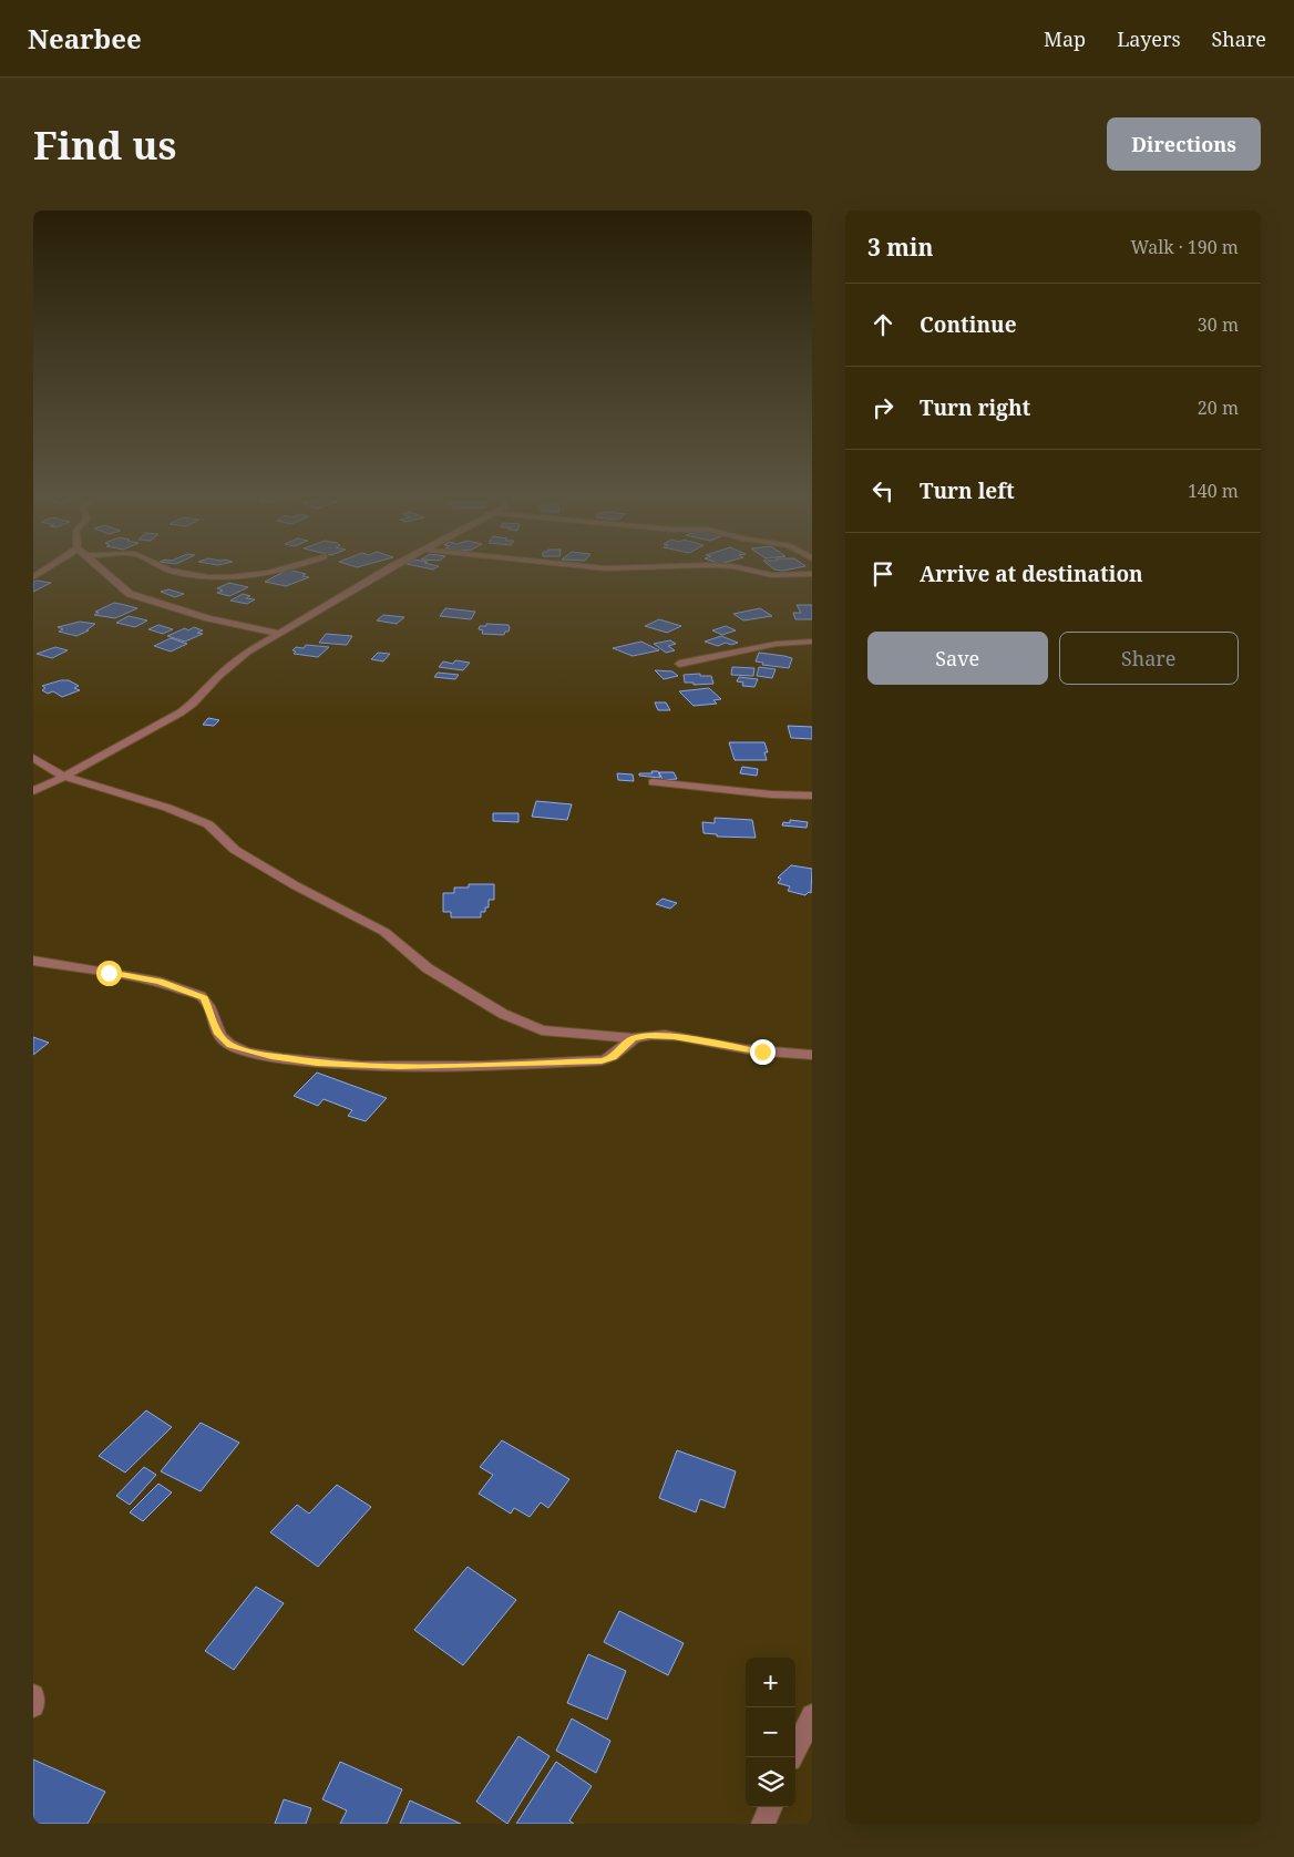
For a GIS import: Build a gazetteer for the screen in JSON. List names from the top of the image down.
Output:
{
  "page": {
    "header": "Nearbee",
    "nav": ["Map", "Layers", "Share"],
    "buttons": [
      "Directions",
      ["Save", "Share"]
    ],
    "title": "Find us",
    "heading": ["3 min", "Walk · 190 m"],
    "list": [
      ["Continue", "30 m"],
      ["Turn right", "20 m"],
      ["Turn left", "140 m"],
      "Arrive at destination"
    ],
    "map_buttons": ["+", "−"]
  }
}
